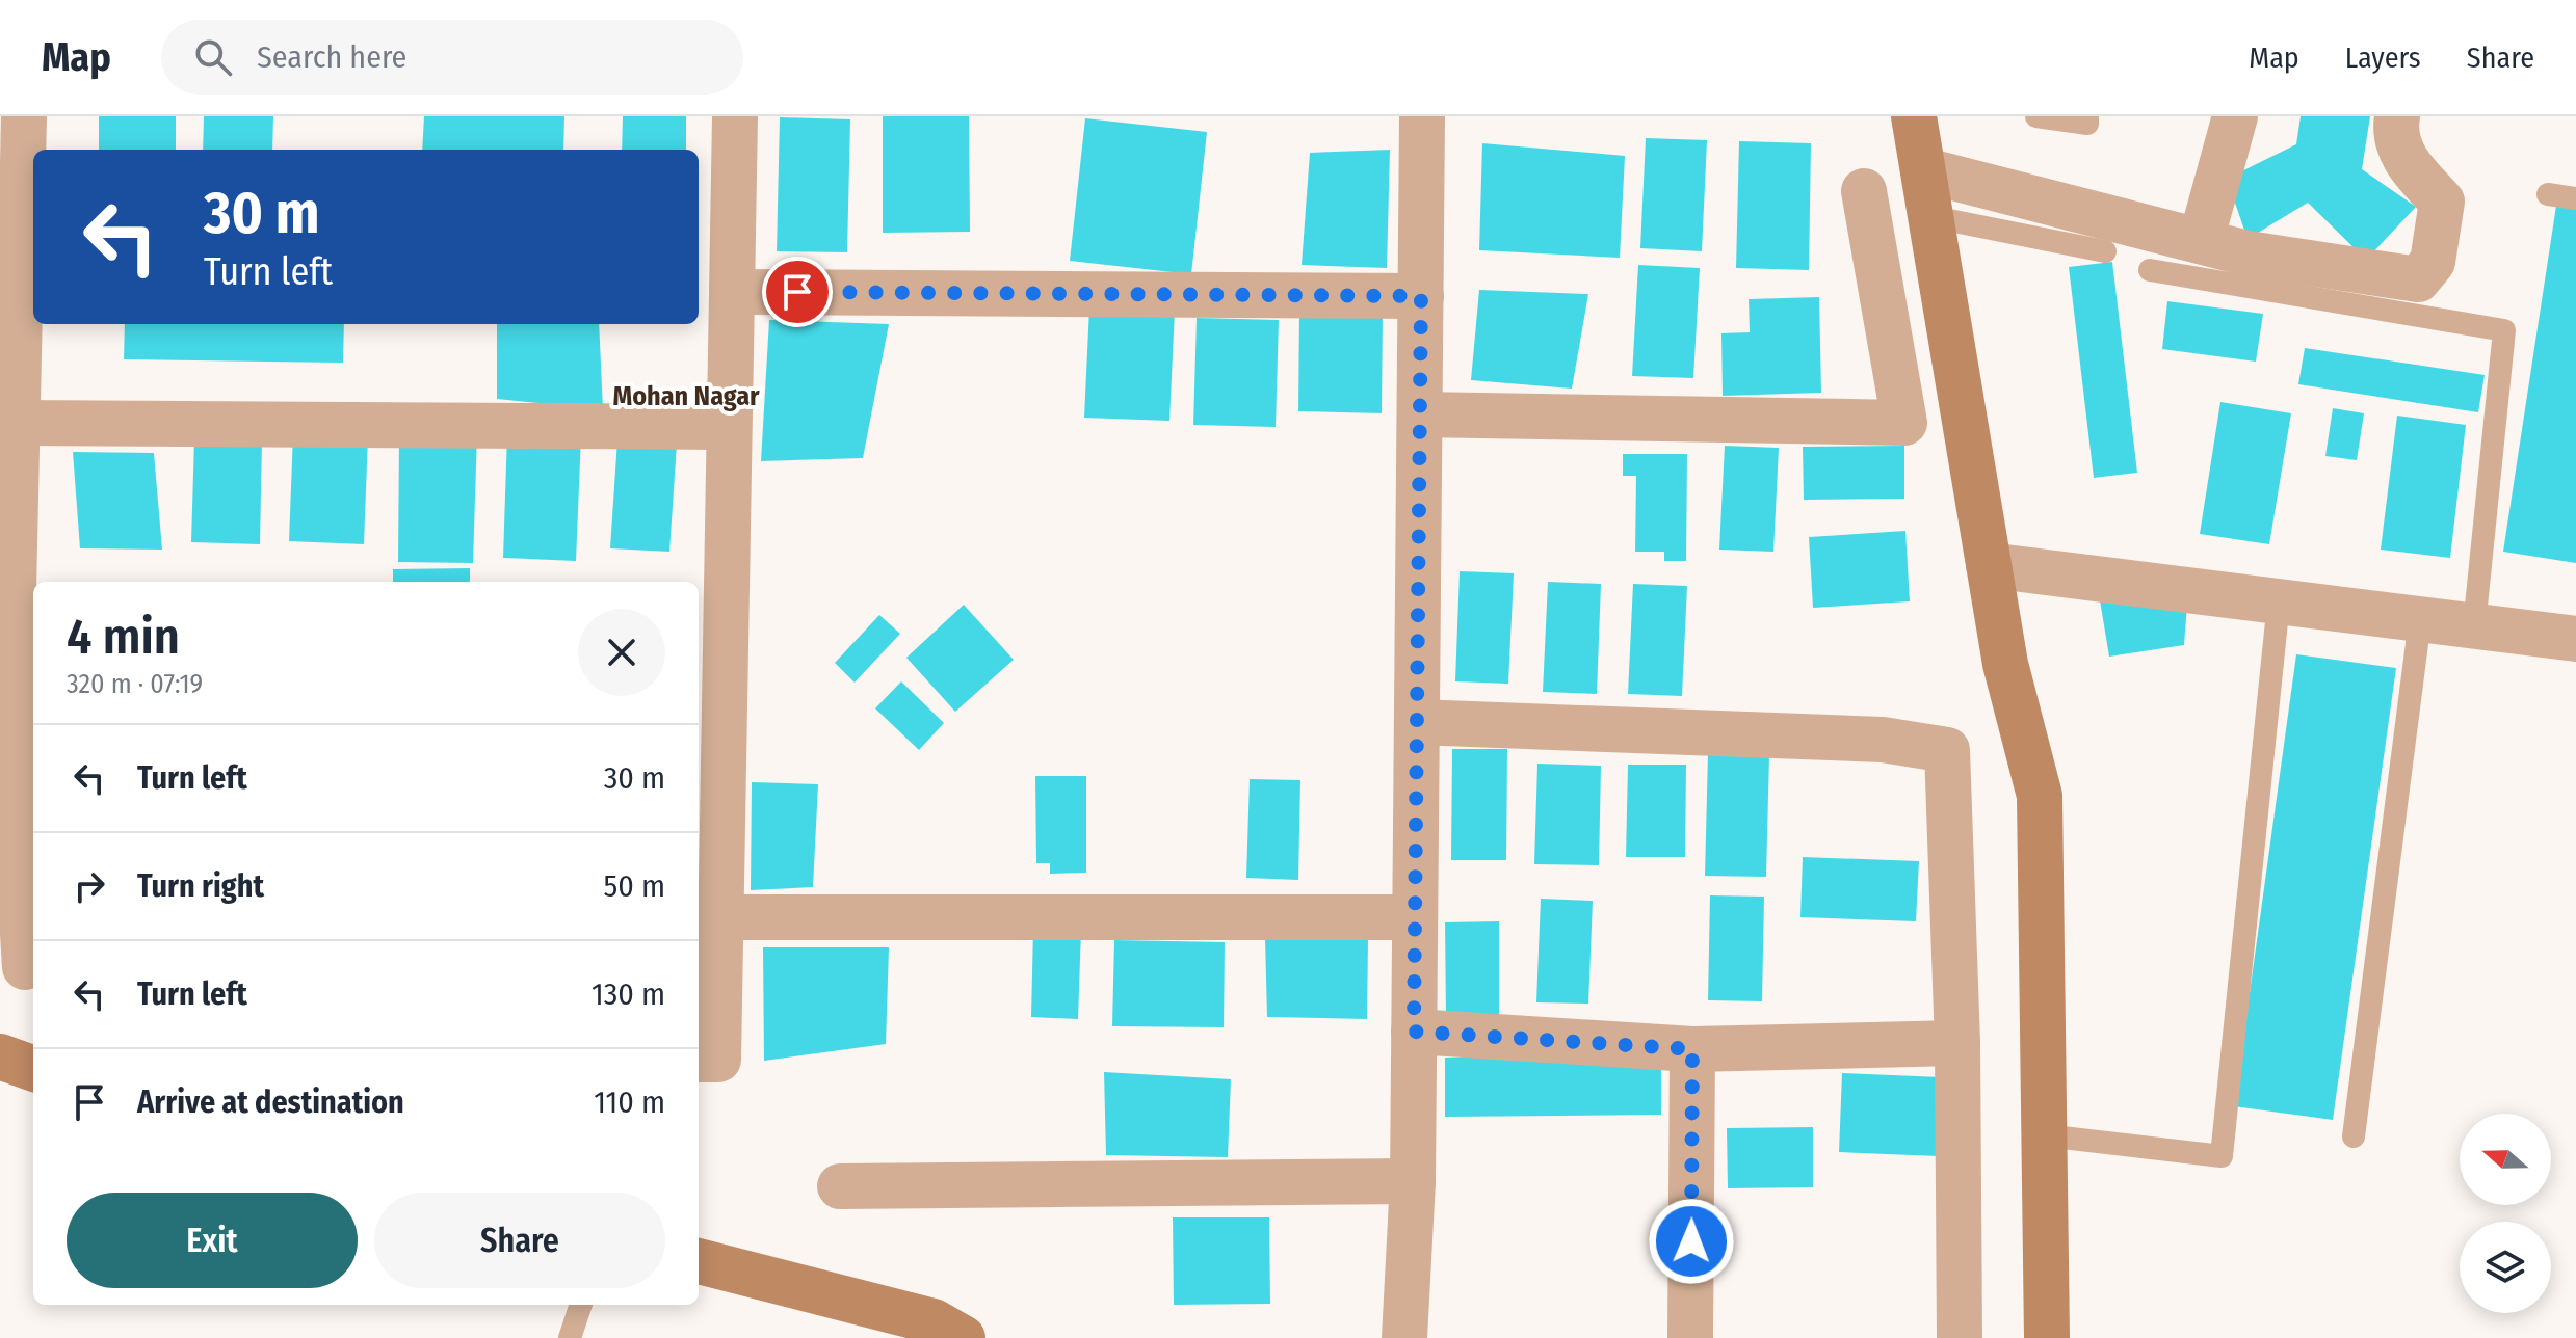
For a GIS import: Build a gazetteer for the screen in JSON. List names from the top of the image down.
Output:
{
  "districts": ["Mohan Nagar"],
  "north": "left",
  "page": {
    "header": "Map",
    "search": "Search here",
    "nav": ["Map", "Layers", "Share"],
    "turn": ["30 m", "Turn left"],
    "heading": ["4 min", "320 m · 07:19"],
    "list": [
      {
        "name": "Turn left",
        "value": "30 m"
      },
      {
        "name": "Turn right",
        "value": "50 m"
      },
      {
        "name": "Turn left",
        "value": "130 m"
      },
      {
        "name": "Arrive at destination",
        "value": "110 m"
      }
    ],
    "buttons": ["Exit", "Share"]
  }
}
